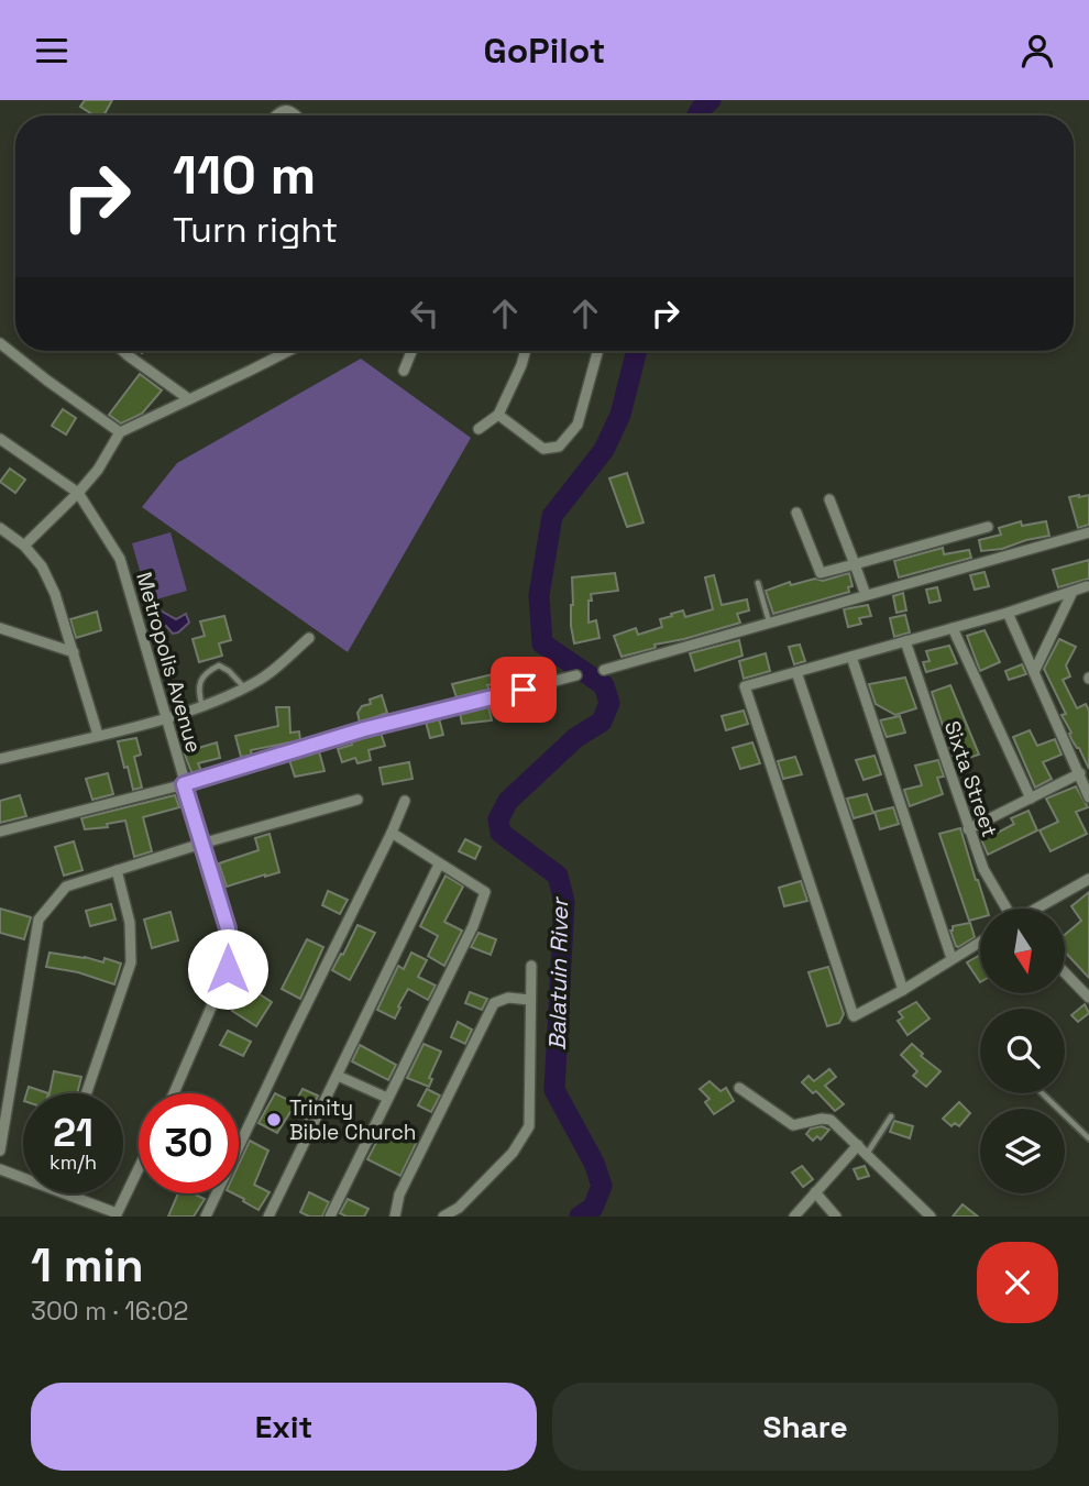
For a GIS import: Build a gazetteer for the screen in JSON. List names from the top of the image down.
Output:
{
  "streets": {
    "street": ["Metropolis Avenue", "Sixta Street"]
  },
  "water": ["Balatuin River"],
  "places": ["Trinity Bible Church"],
  "north": "bottom",
  "page": {
    "header": "GoPilot",
    "turn": ["110 m", "Turn right"],
    "speed": "21 km/h",
    "limit": "30",
    "heading": ["1 min", "300 m · 16:02"],
    "buttons": ["Exit", "Share"]
  }
}
